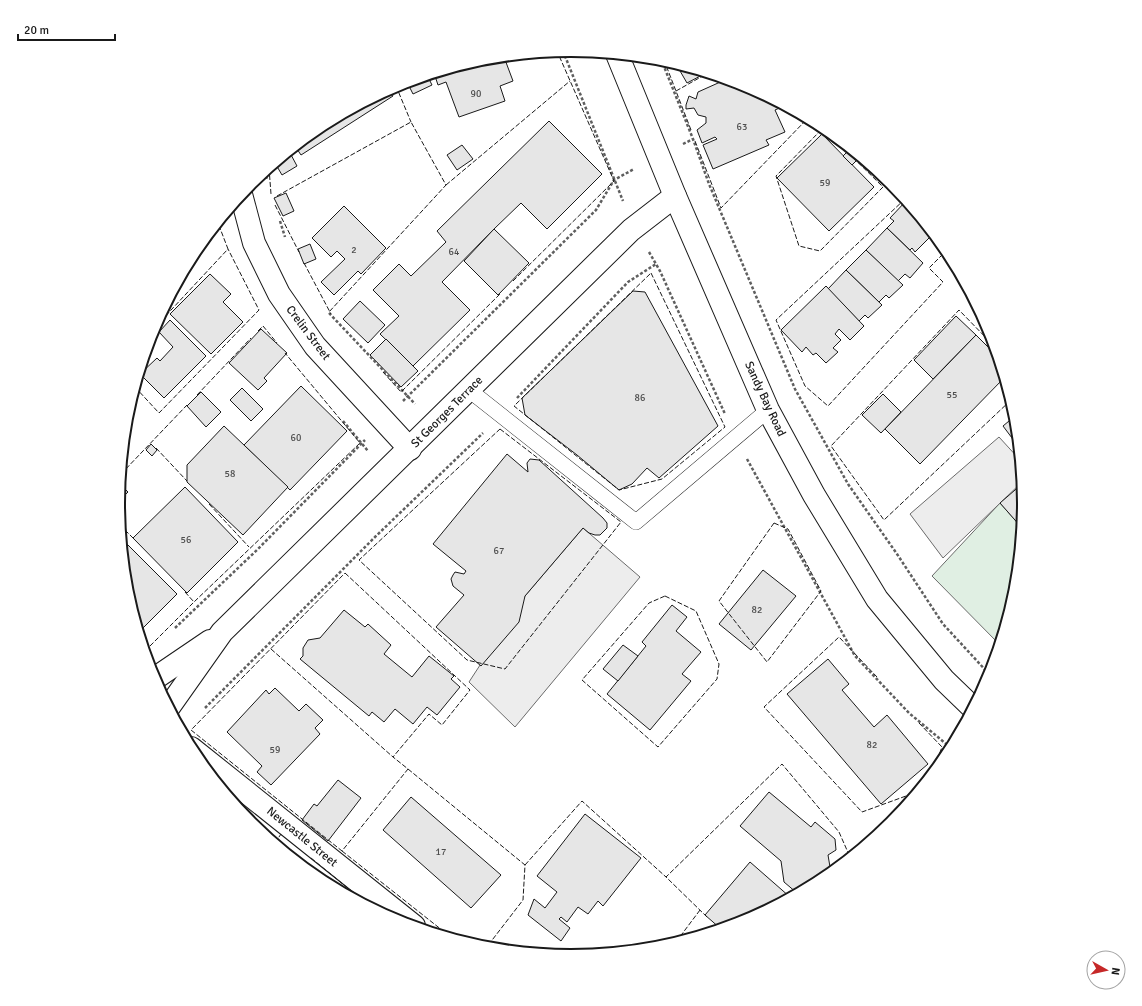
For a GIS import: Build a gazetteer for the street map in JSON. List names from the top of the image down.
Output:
{
  "streets": {
    "street": [
      "Crelin Street",
      "Sandy Bay Road",
      "St Georges Terrace",
      "Newcastle Street"
    ]
  },
  "crossings": [
    ["Crelin Street", "St Georges Terrace"],
    ["Sandy Bay Road", "St Georges Terrace"]
  ],
  "house_numbers": [
    "90",
    "63",
    "59",
    "2",
    "64",
    "55",
    "86",
    "60",
    "58",
    "56",
    "67",
    "82",
    "82",
    "59",
    "17"
  ],
  "scale_bar": "20 m",
  "north": "right"
}
